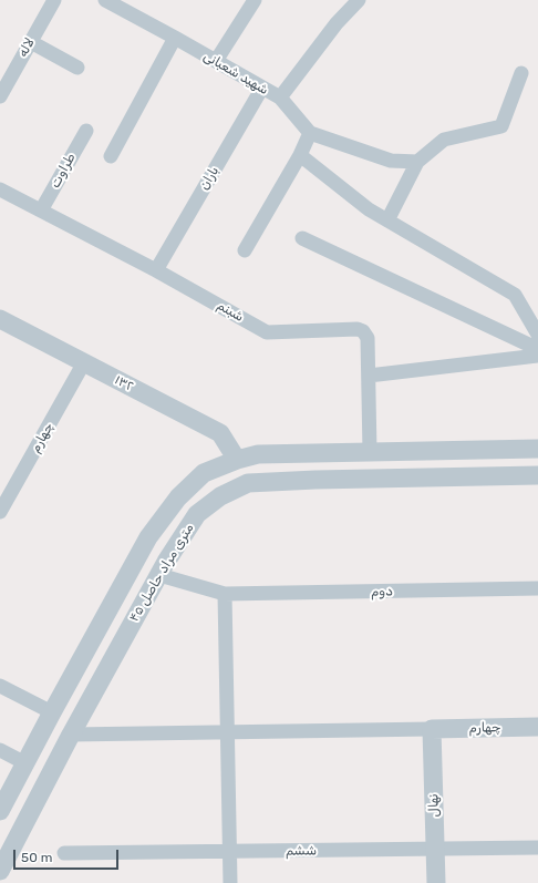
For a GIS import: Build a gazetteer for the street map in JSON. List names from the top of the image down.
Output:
{
  "streets": {
    "street": [
      "لاله",
      "شهید شعبانی",
      "طراوت",
      "باران",
      "شبنم",
      "۱۳۲",
      "چهارم",
      "۴۵ متری مراد حاصل",
      "دوم",
      "نهال",
      "ششم"
    ]
  },
  "crossings": [
    ["شهید شعبانی", "باران"],
    ["طراوت", "شبنم"],
    ["باران", "شبنم"],
    ["شبنم", "۴۵ متری مراد حاصل"],
    ["۱۳۲", "چهارم"],
    ["۱۳۲", "۴۵ متری مراد حاصل"],
    ["چهارم", "نهال"],
    ["۴۵ متری مراد حاصل", "دوم"],
    ["نهال", "ششم"]
  ],
  "scale_bar": "50 m"
}
